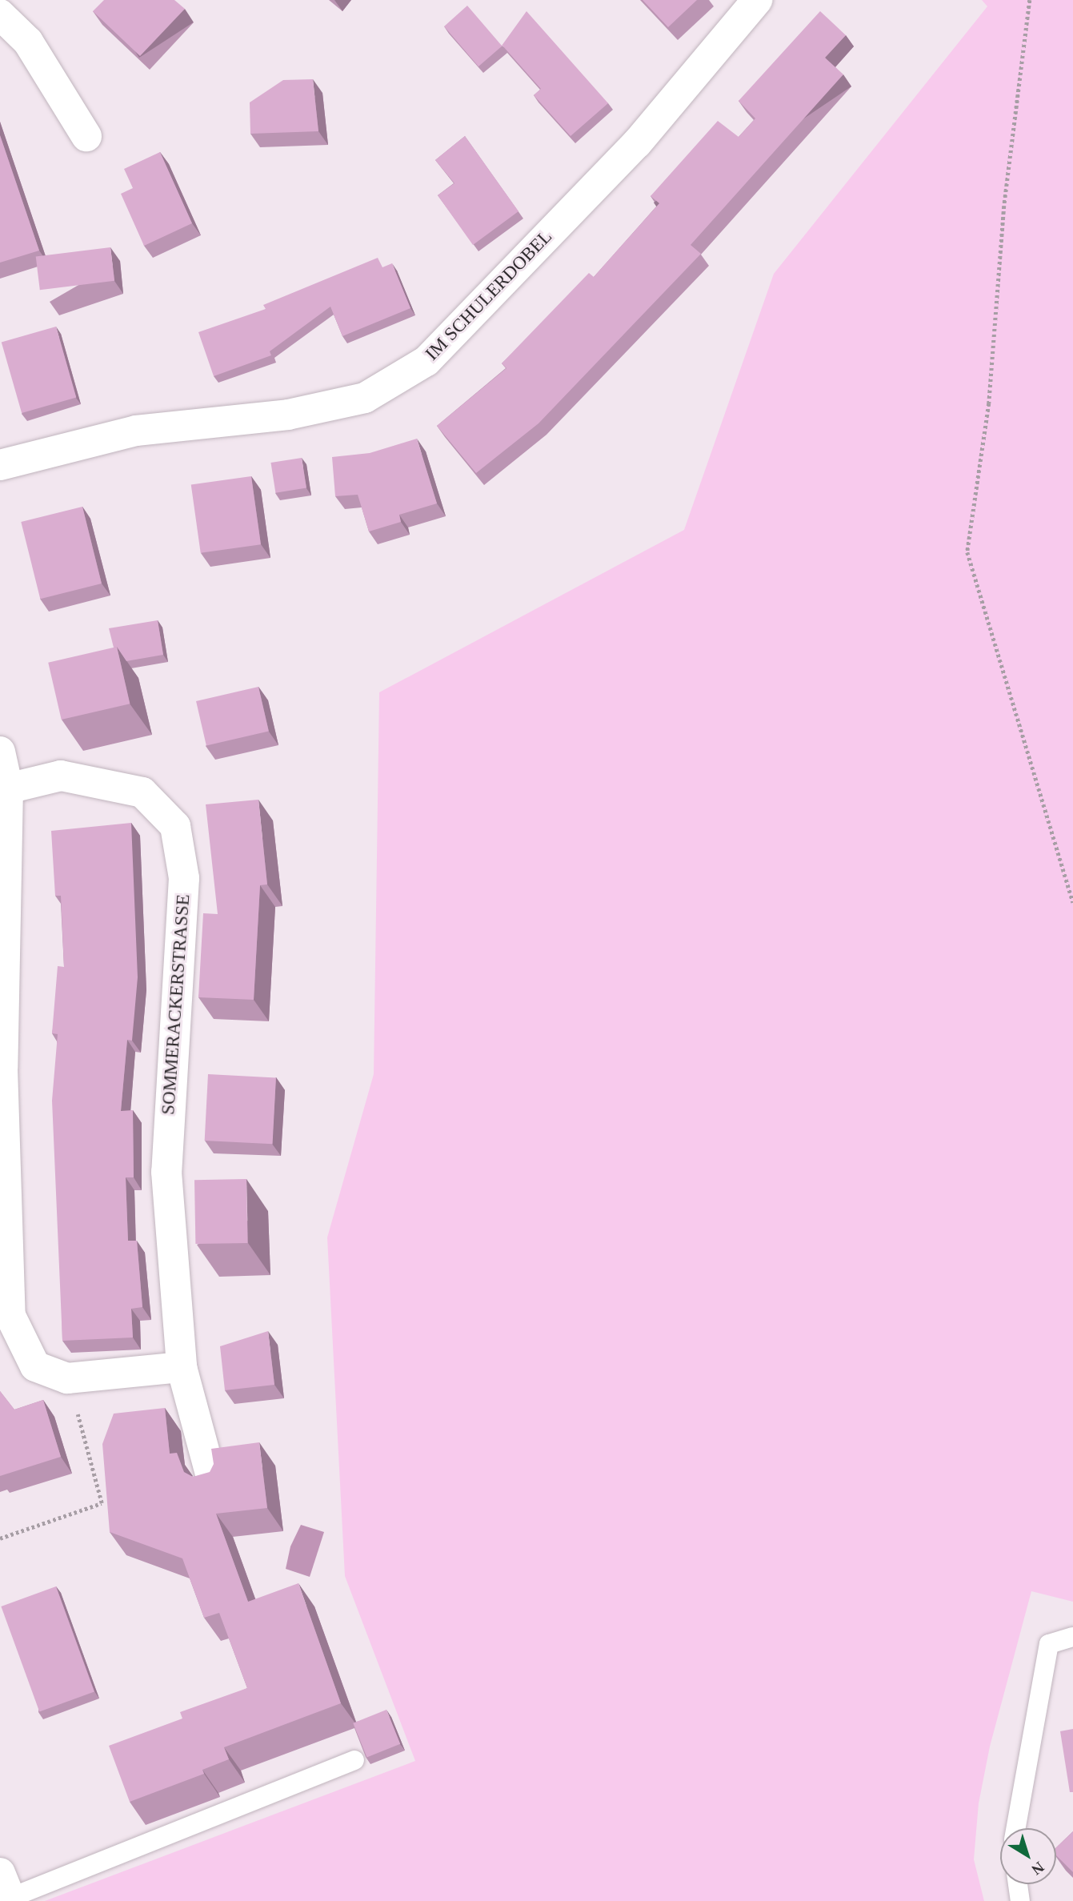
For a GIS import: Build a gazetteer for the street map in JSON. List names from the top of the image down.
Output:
{
  "streets": {
    "street": ["IM SCHULERDOBEL", "SOMMERACKERSTRASSE"]
  },
  "north": "bottom right"
}
